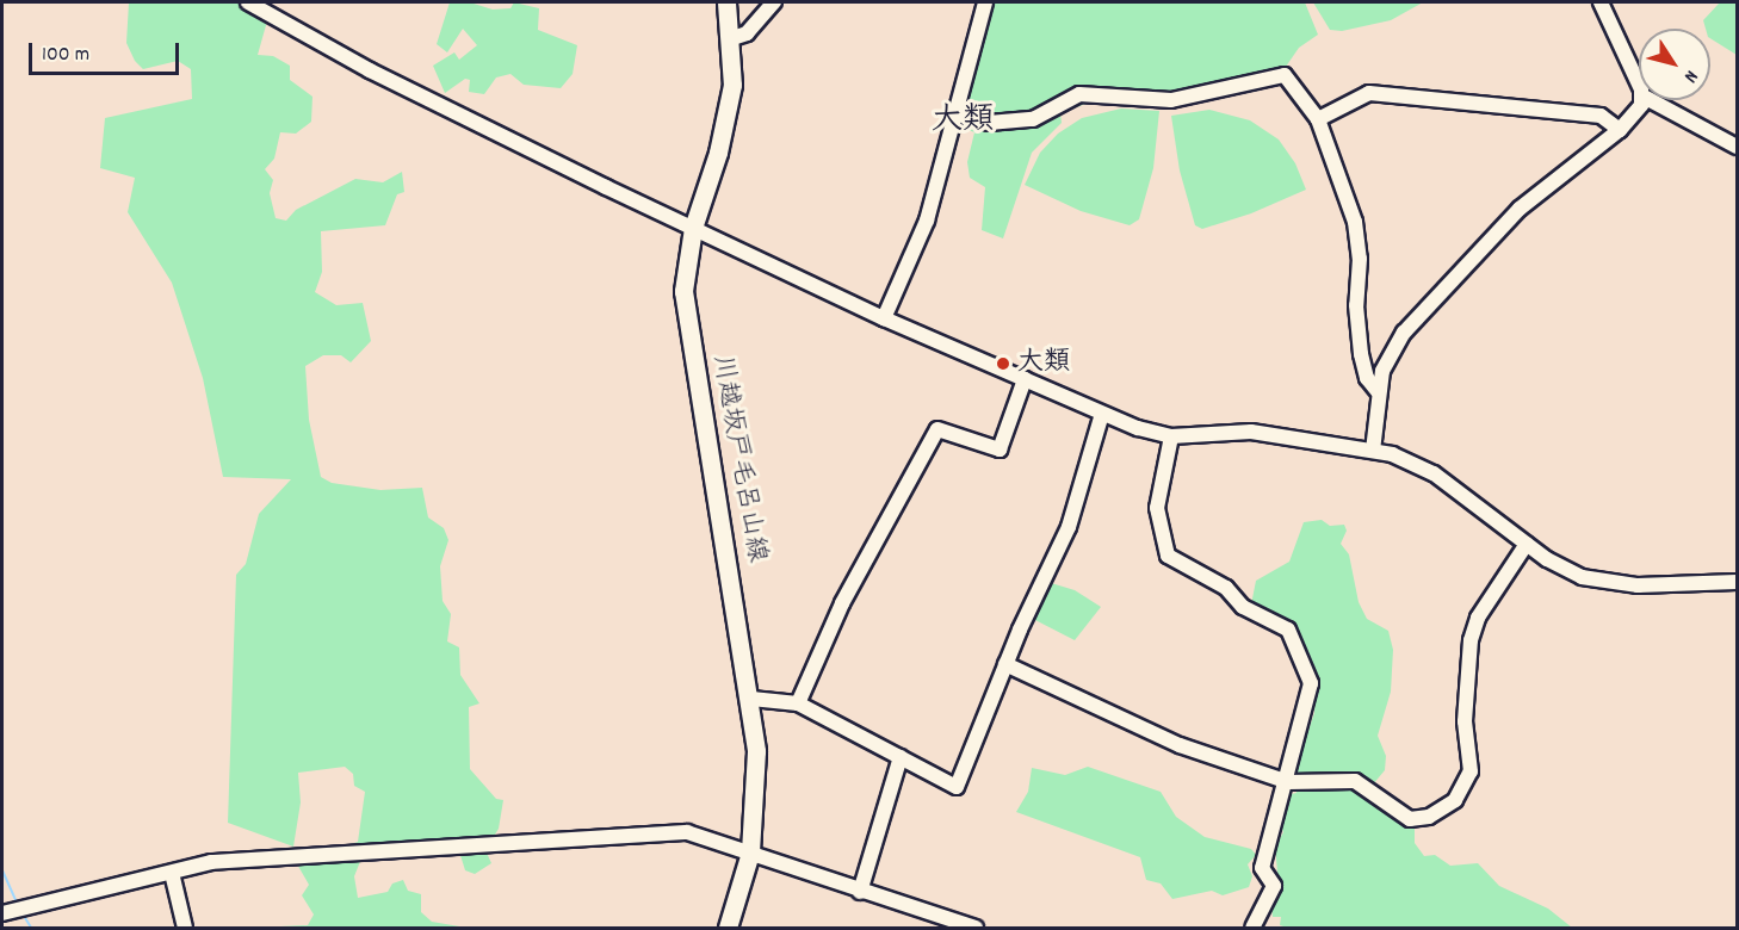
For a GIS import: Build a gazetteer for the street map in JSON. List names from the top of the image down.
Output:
{
  "streets": {
    "main road": ["川越坂戸毛呂山線"]
  },
  "districts": ["大類"],
  "places": ["大類"],
  "scale_bar": "100 m",
  "north": "bottom right"
}
